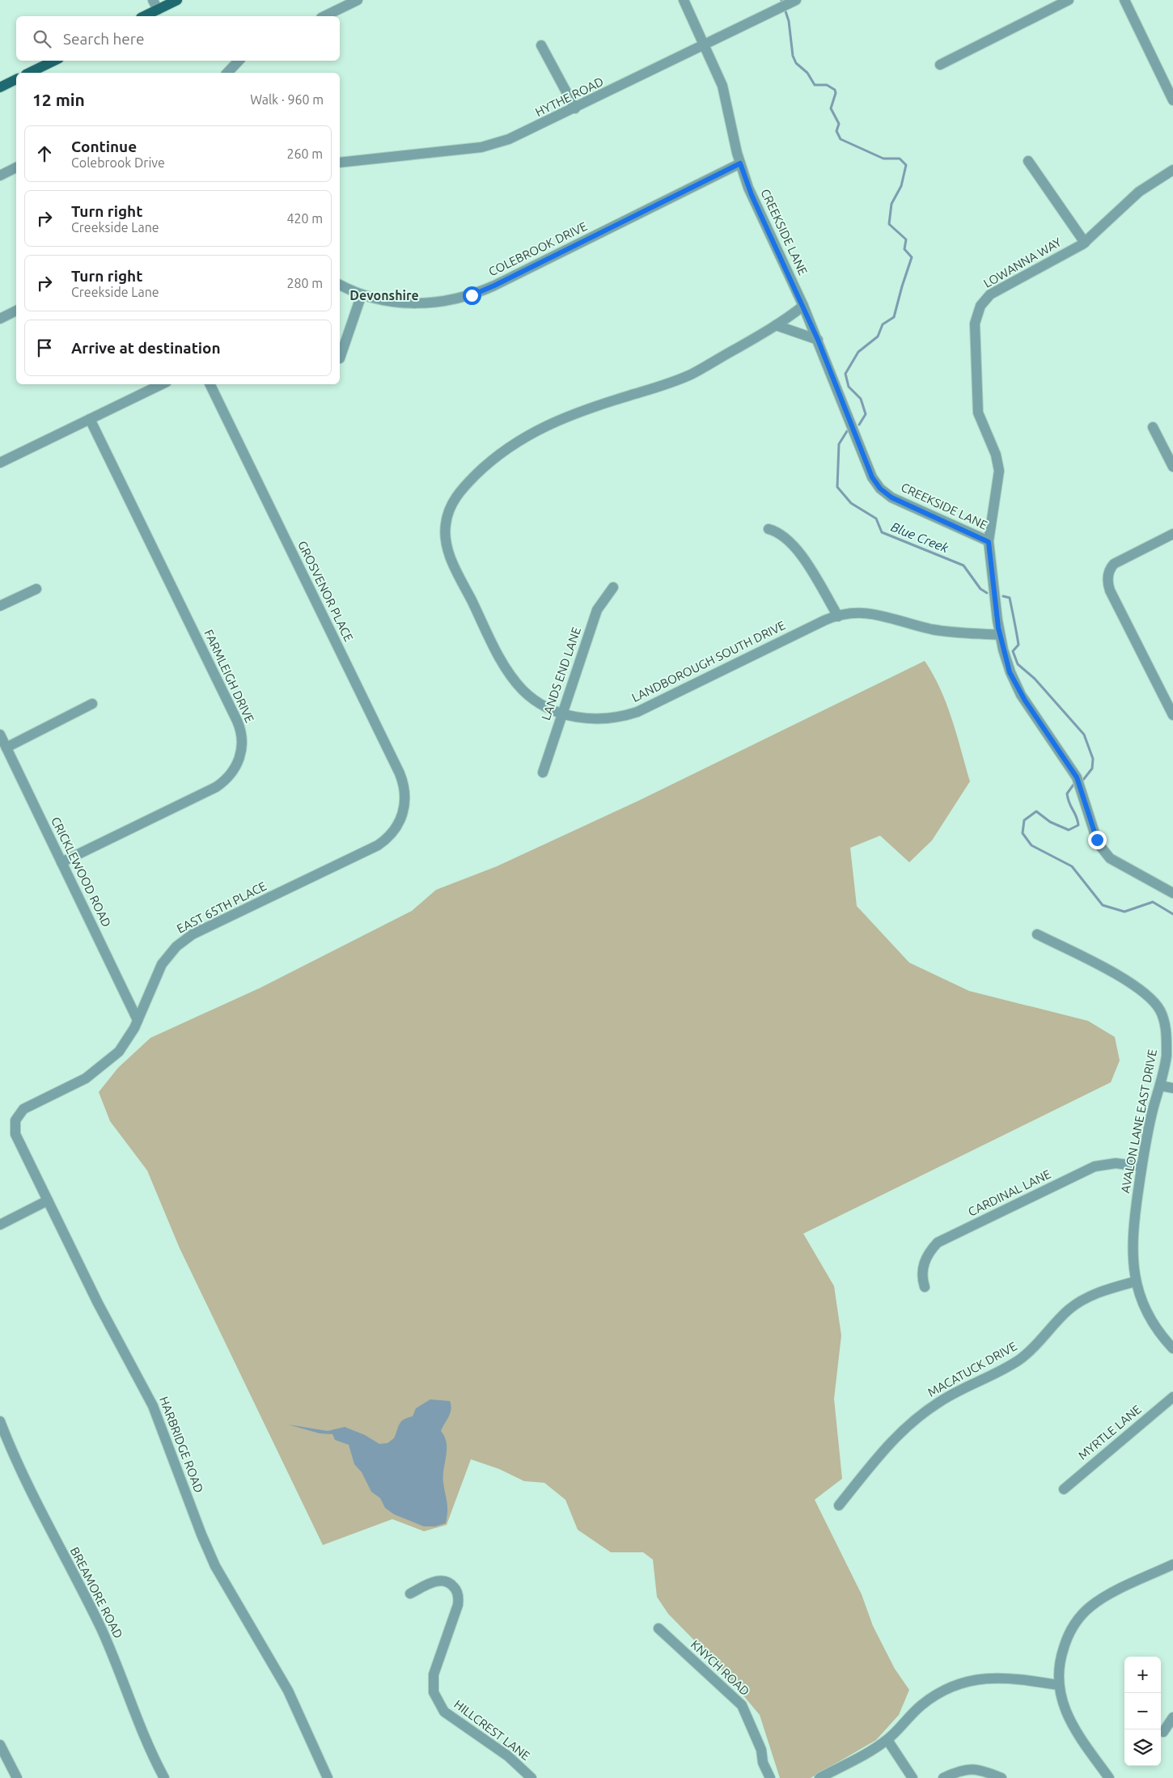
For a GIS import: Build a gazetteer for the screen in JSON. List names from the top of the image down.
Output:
{
  "streets": {
    "street": [
      "HYTHE ROAD",
      "CREEKSIDE LANE",
      "COLEBROOK DRIVE",
      "LOWANNA WAY",
      "GROSVENOR PLACE",
      "LANDBOROUGH SOUTH DRIVE",
      "LANDS END LANE",
      "FARMLEIGH DRIVE",
      "CRICKLEWOOD ROAD",
      "EAST 65TH PLACE",
      "AVALON LANE EAST DRIVE",
      "CARDINAL LANE",
      "MACATUCK DRIVE",
      "MYRTLE LANE",
      "HARBRIDGE ROAD",
      "BREAMORE ROAD",
      "KNYCH ROAD",
      "HILLCREST LANE"
    ]
  },
  "crossings": [
    ["HYTHE ROAD", "CREEKSIDE LANE"],
    ["CREEKSIDE LANE", "COLEBROOK DRIVE"],
    ["CREEKSIDE LANE", "LOWANNA WAY"],
    ["CREEKSIDE LANE", "LANDBOROUGH SOUTH DRIVE"],
    ["GROSVENOR PLACE", "EAST 65TH PLACE"],
    ["LANDBOROUGH SOUTH DRIVE", "LANDS END LANE"],
    ["FARMLEIGH DRIVE", "CRICKLEWOOD ROAD"],
    ["CRICKLEWOOD ROAD", "EAST 65TH PLACE"],
    ["EAST 65TH PLACE", "HARBRIDGE ROAD"],
    ["AVALON LANE EAST DRIVE", "CARDINAL LANE"],
    ["AVALON LANE EAST DRIVE", "MACATUCK DRIVE"]
  ],
  "districts": ["Devonshire"],
  "water": ["Blue Creek"],
  "page": {
    "search": "Search here",
    "heading": ["12 min", "Walk · 960 m"],
    "list": [
      ["Continue", "Colebrook Drive", "260 m"],
      ["Turn right", "Creekside Lane", "420 m"],
      ["Turn right", "Creekside Lane", "280 m"],
      "Arrive at destination"
    ],
    "map_buttons": ["+", "−"]
  }
}
